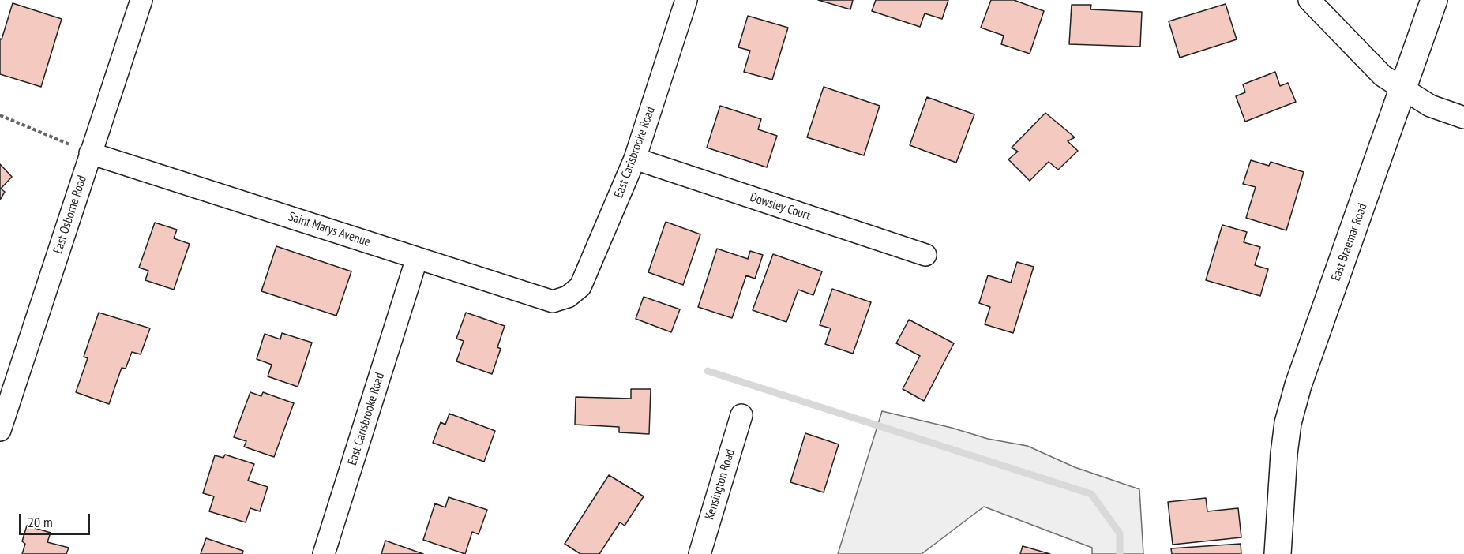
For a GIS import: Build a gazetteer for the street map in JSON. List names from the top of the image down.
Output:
{
  "streets": {
    "street": [
      "East Carisbrooke Road",
      "Dowsley Court",
      "East Osborne Road",
      "Saint Marys Avenue",
      "East Braemar Road",
      "Kensington Road"
    ]
  },
  "crossings": [
    ["East Carisbrooke Road", "Dowsley Court"],
    ["East Carisbrooke Road", "Saint Marys Avenue"],
    ["East Osborne Road", "Saint Marys Avenue"]
  ],
  "scale_bar": "20 m"
}
